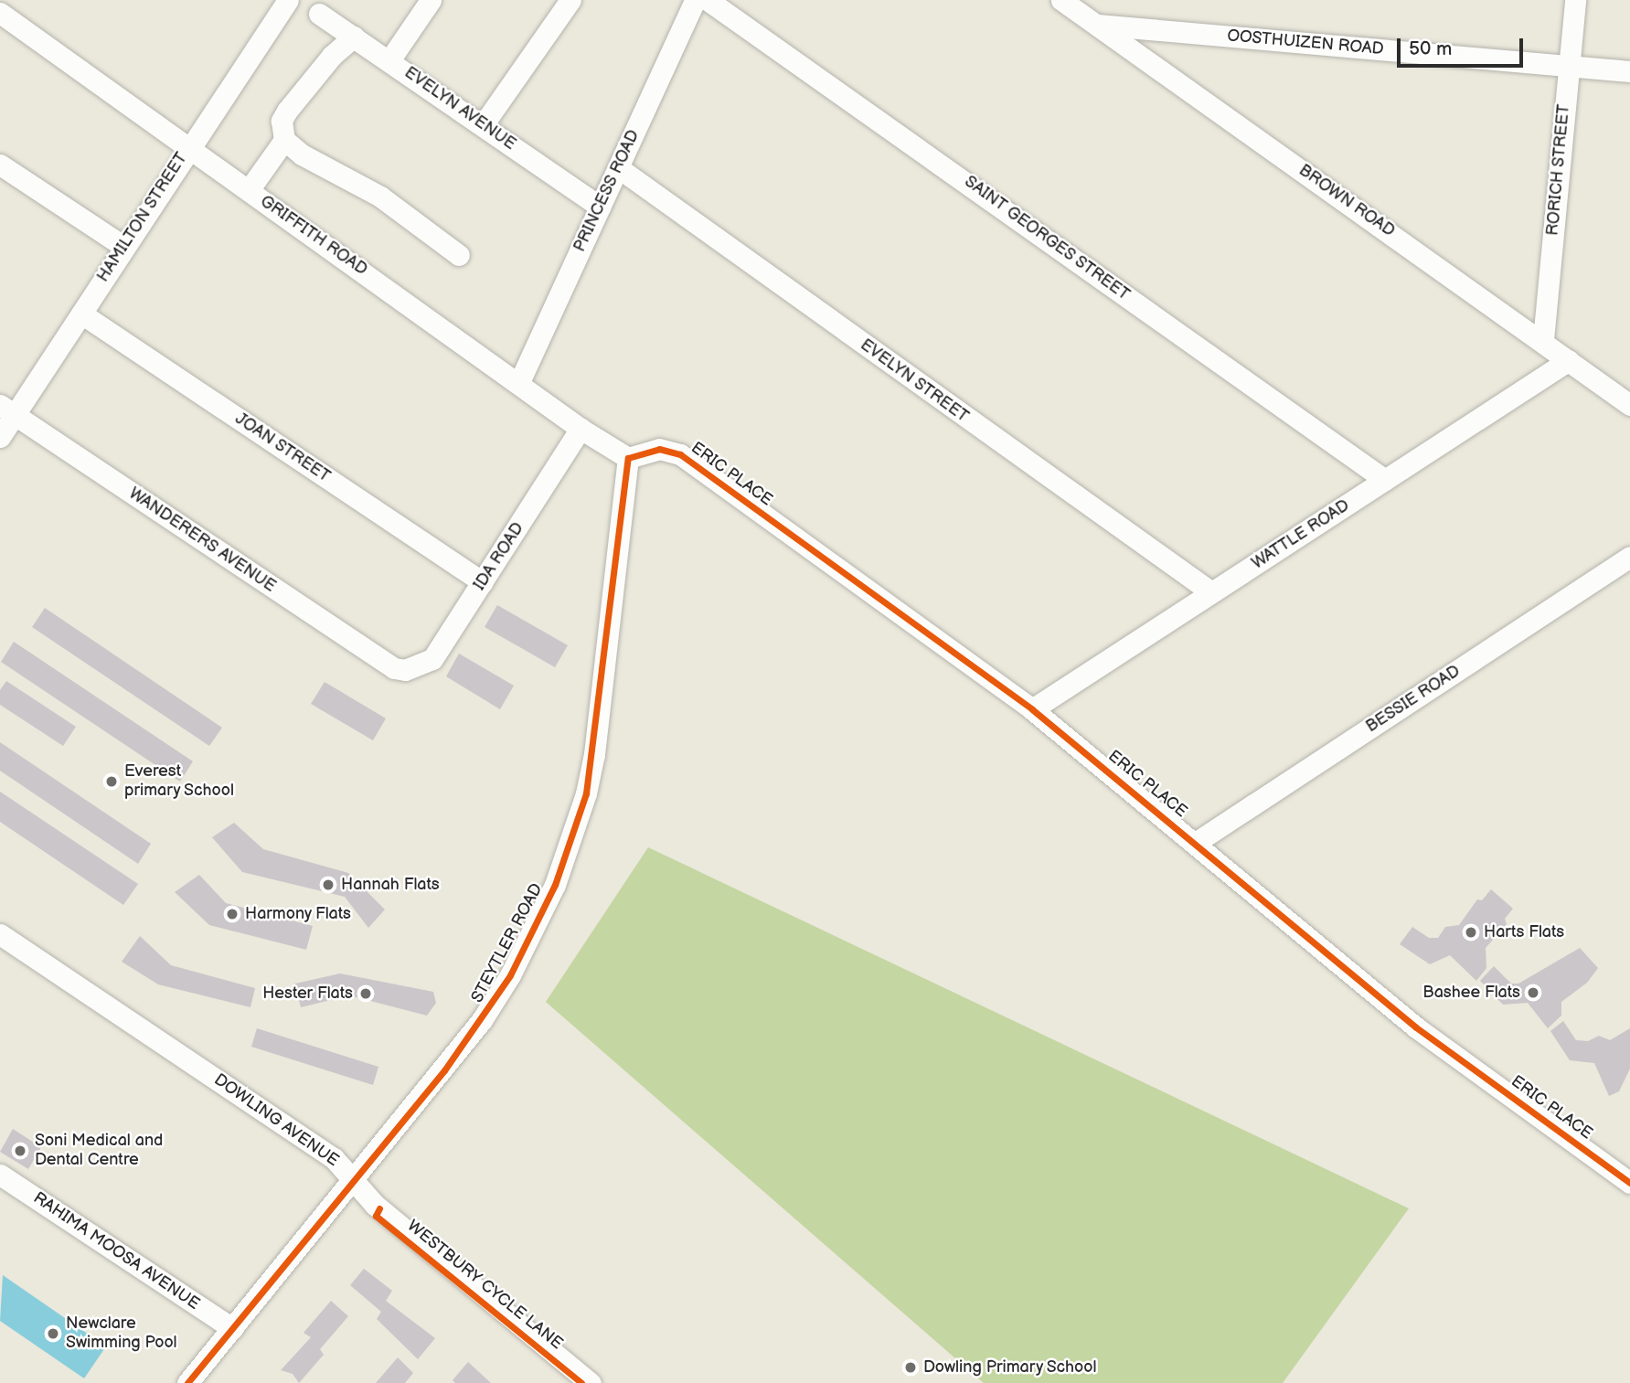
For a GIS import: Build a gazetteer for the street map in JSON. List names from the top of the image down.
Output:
{
  "streets": {
    "street": [
      "OOSTHUIZEN ROAD",
      "EVELYN AVENUE",
      "RORICH STREET",
      "PRINCESS ROAD",
      "BROWN ROAD",
      "HAMILTON STREET",
      "GRIFFITH ROAD",
      "SAINT GEORGES STREET",
      "EVELYN STREET",
      "JOAN STREET",
      "ERIC PLACE",
      "WATTLE ROAD",
      "WANDERERS AVENUE",
      "IDA ROAD",
      "BESSIE ROAD",
      "STEYTLER ROAD",
      "DOWLING AVENUE",
      "RAHIMA MOOSA AVENUE"
    ],
    "cycle path": ["WESTBURY CYCLE LANE"]
  },
  "crossings": [
    ["OOSTHUIZEN ROAD", "RORICH STREET"],
    ["OOSTHUIZEN ROAD", "BROWN ROAD"],
    ["EVELYN AVENUE", "PRINCESS ROAD"],
    ["RORICH STREET", "BROWN ROAD"],
    ["PRINCESS ROAD", "GRIFFITH ROAD"],
    ["PRINCESS ROAD", "EVELYN STREET"],
    ["BROWN ROAD", "WATTLE ROAD"],
    ["HAMILTON STREET", "GRIFFITH ROAD"],
    ["HAMILTON STREET", "JOAN STREET"],
    ["HAMILTON STREET", "WANDERERS AVENUE"],
    ["GRIFFITH ROAD", "ERIC PLACE"],
    ["GRIFFITH ROAD", "IDA ROAD"],
    ["GRIFFITH ROAD", "STEYTLER ROAD"],
    ["SAINT GEORGES STREET", "WATTLE ROAD"],
    ["EVELYN STREET", "WATTLE ROAD"],
    ["JOAN STREET", "IDA ROAD"],
    ["ERIC PLACE", "WATTLE ROAD"],
    ["ERIC PLACE", "BESSIE ROAD"],
    ["ERIC PLACE", "STEYTLER ROAD"],
    ["WANDERERS AVENUE", "IDA ROAD"],
    ["STEYTLER ROAD", "DOWLING AVENUE"],
    ["STEYTLER ROAD", "RAHIMA MOOSA AVENUE"]
  ],
  "places": [
    "Everest primary School",
    "Hannah Flats",
    "Harmony Flats",
    "Harts Flats",
    "Bashee Flats",
    "Hester Flats",
    "Soni Medical and Dental Centre",
    "Newclare Swimming Pool",
    "Dowling Primary School"
  ],
  "scale_bar": "50 m"
}
